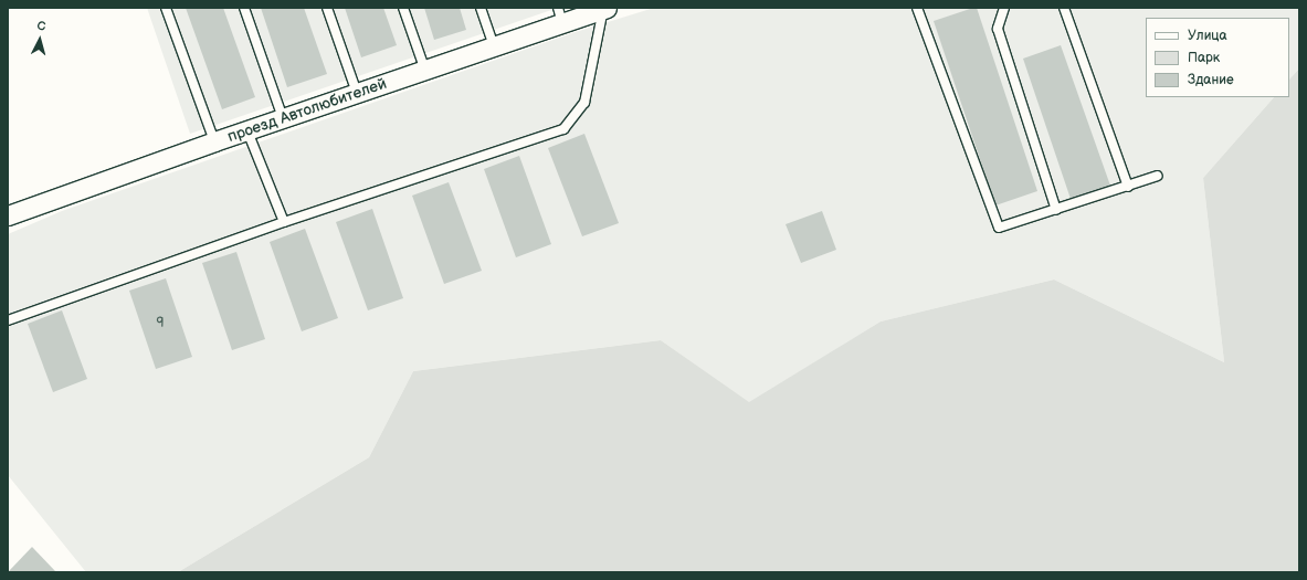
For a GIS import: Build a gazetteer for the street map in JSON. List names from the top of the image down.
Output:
{
  "streets": {
    "street": ["проезд Автолюбителей"]
  },
  "house_numbers": ["9"],
  "legend": ["Улица", "Парк", "Здание"],
  "north": "top"
}
